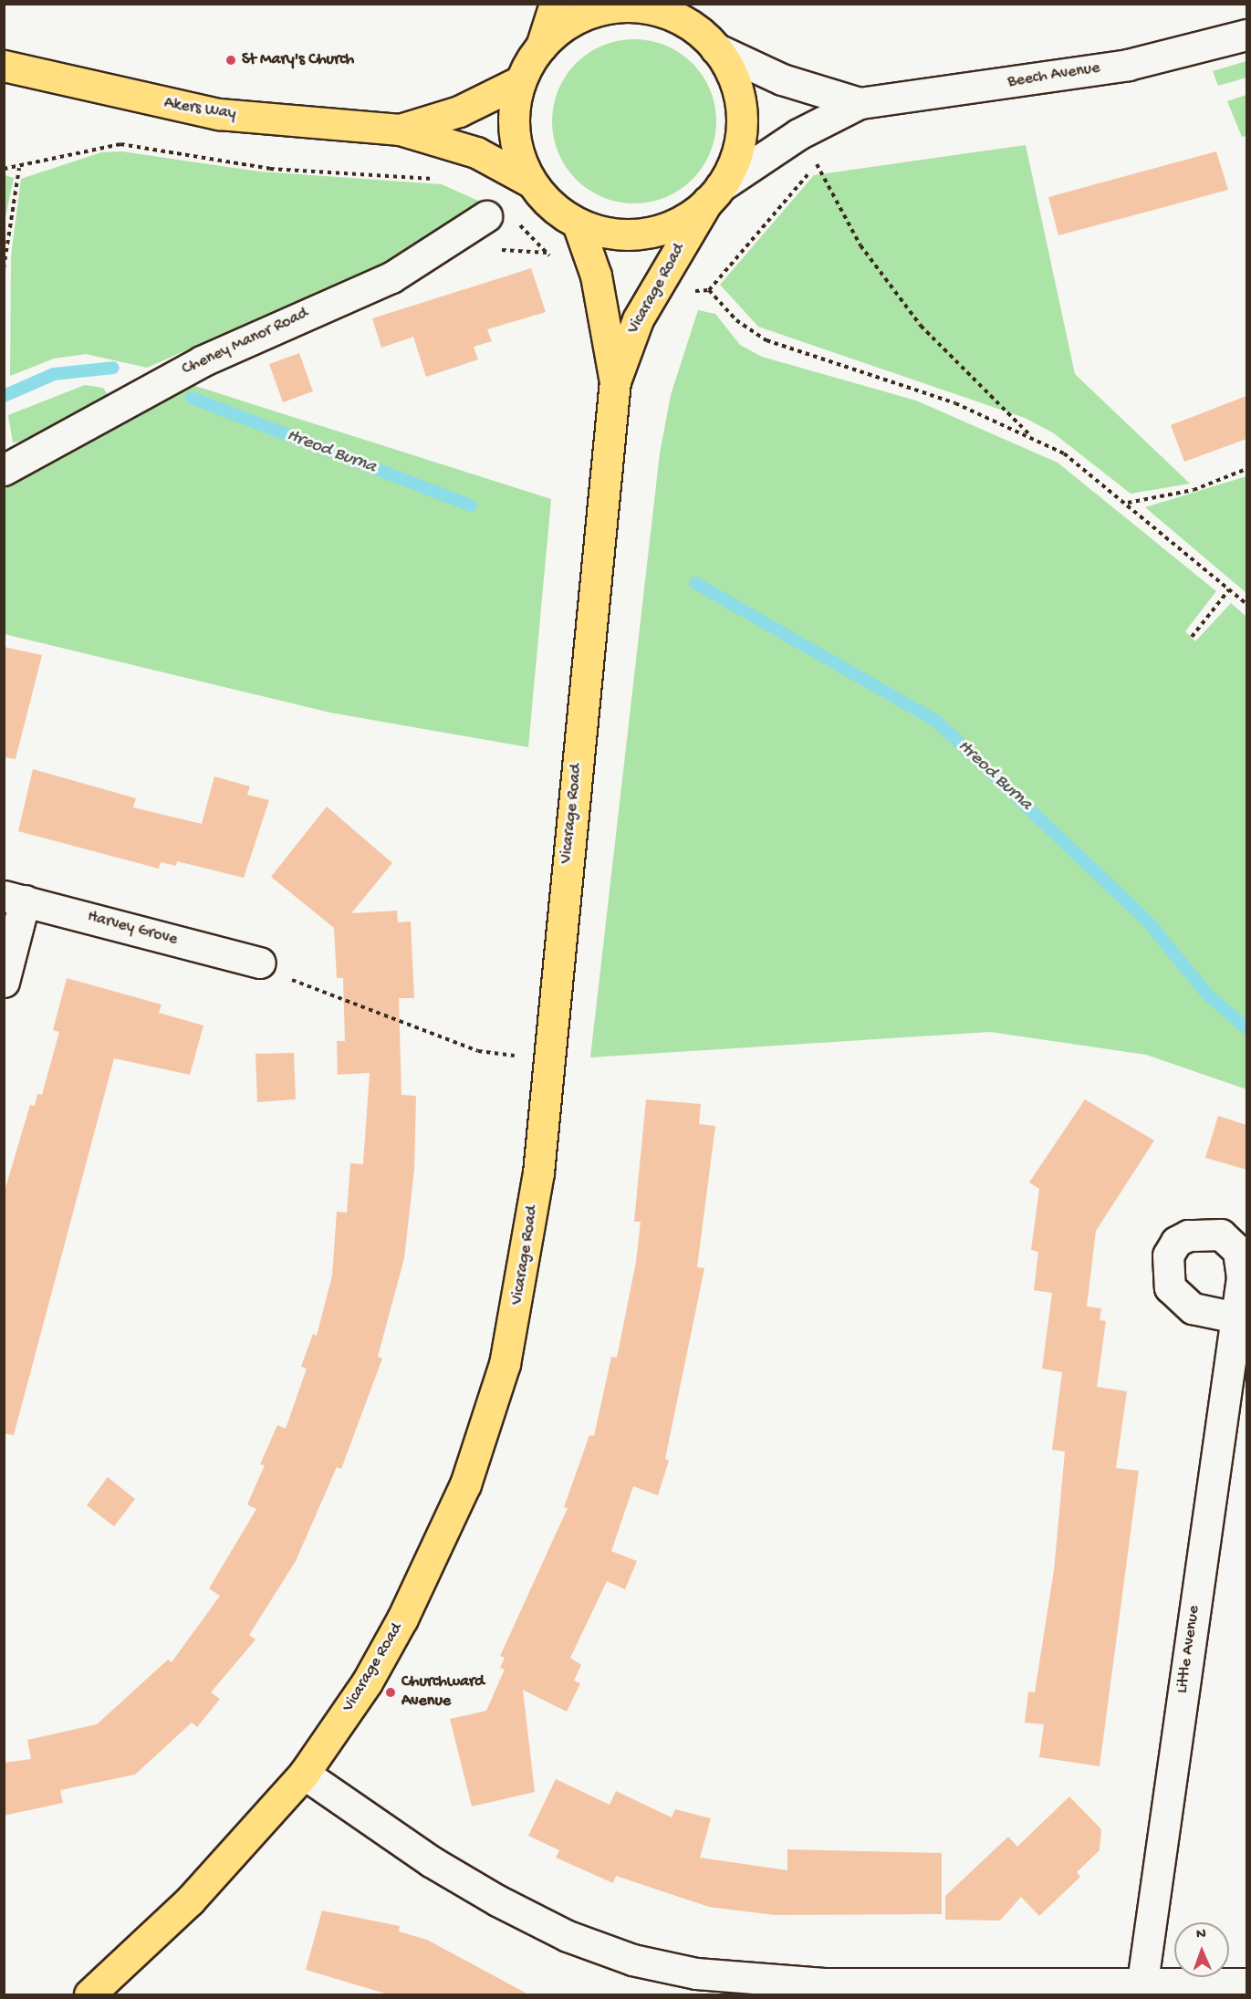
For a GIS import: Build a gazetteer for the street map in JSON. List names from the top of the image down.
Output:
{
  "streets": {
    "main road": ["Akers Way", "Vicarage Road"],
    "street": [
      "Beech Avenue",
      "Cheney Manor Road",
      "Harvey Grove",
      "Little Avenue"
    ]
  },
  "crossings": [
    ["Beech Avenue", "Vicarage Road"]
  ],
  "water": ["Hreod Burna"],
  "places": ["St Mary's Church", "Churchward Avenue"],
  "north": "top"
}
